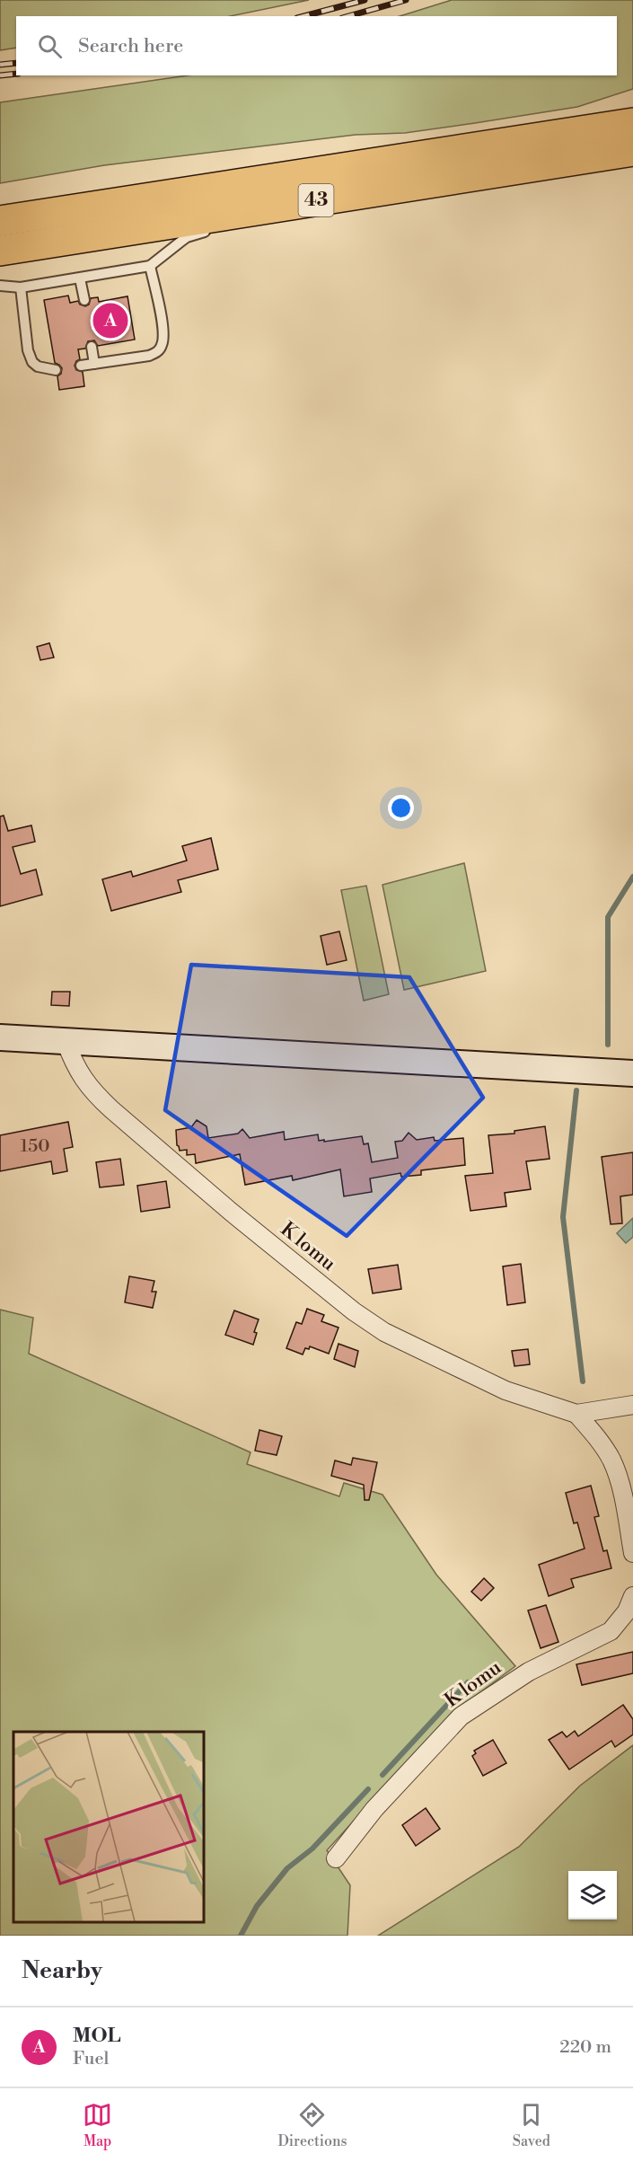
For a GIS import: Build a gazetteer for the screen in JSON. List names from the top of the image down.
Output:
{
  "streets": {
    "highway": ["43"],
    "street": ["K lomu"]
  },
  "house_numbers": ["150"],
  "page": {
    "search": "Search here",
    "pins": "A",
    "heading": "Nearby",
    "list": [
      {
        "mark": "A",
        "name": "MOL",
        "note": "Fuel",
        "value": "220 m"
      }
    ],
    "nav": ["Map", "Directions", "Saved"]
  }
}
